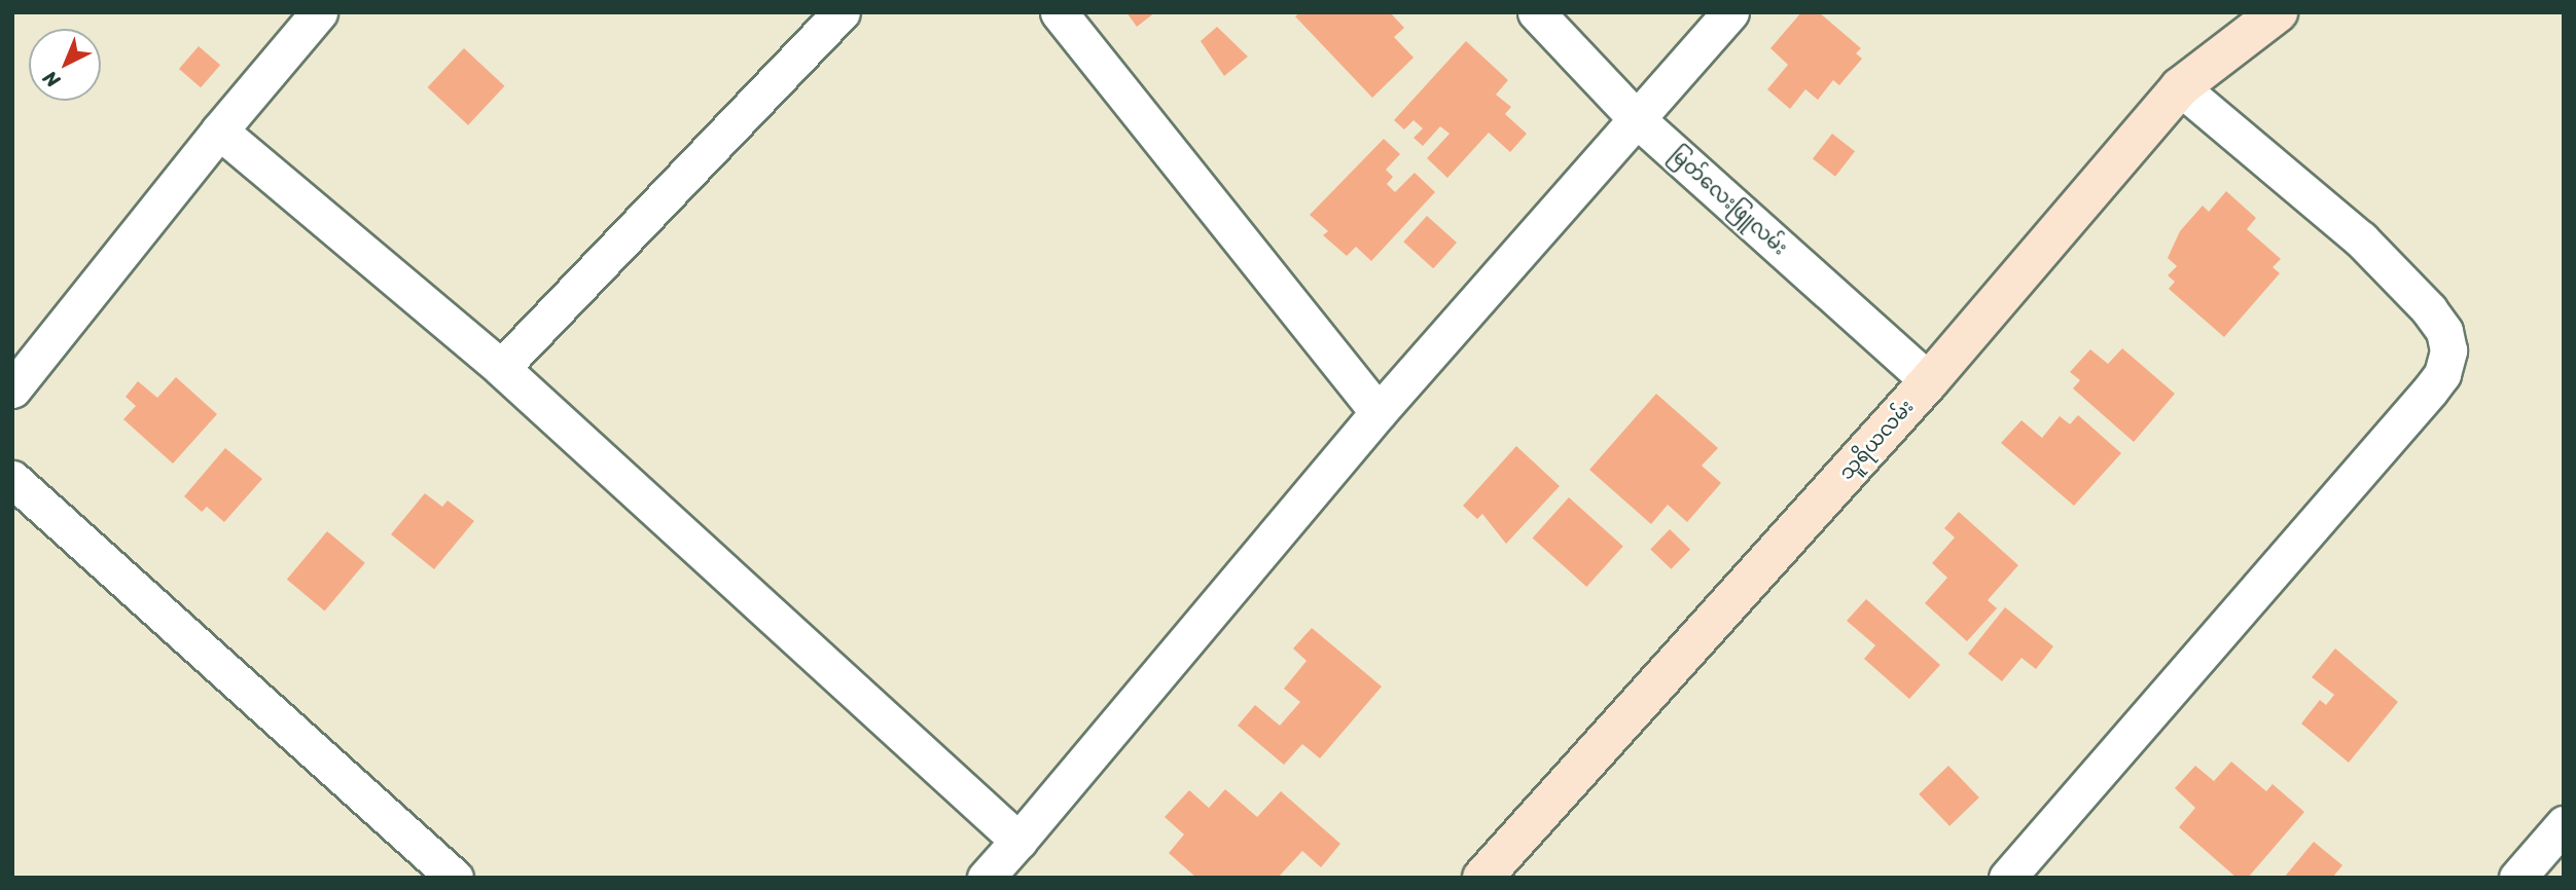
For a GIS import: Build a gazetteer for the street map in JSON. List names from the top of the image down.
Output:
{
  "streets": {
    "street": ["မြတ်လေးဖြူလမ်း", "သူရိယလမ်း"]
  },
  "crossings": [
    ["မြတ်လေးဖြူလမ်း", "သူရိယလမ်း"]
  ],
  "north": "bottom left"
}
